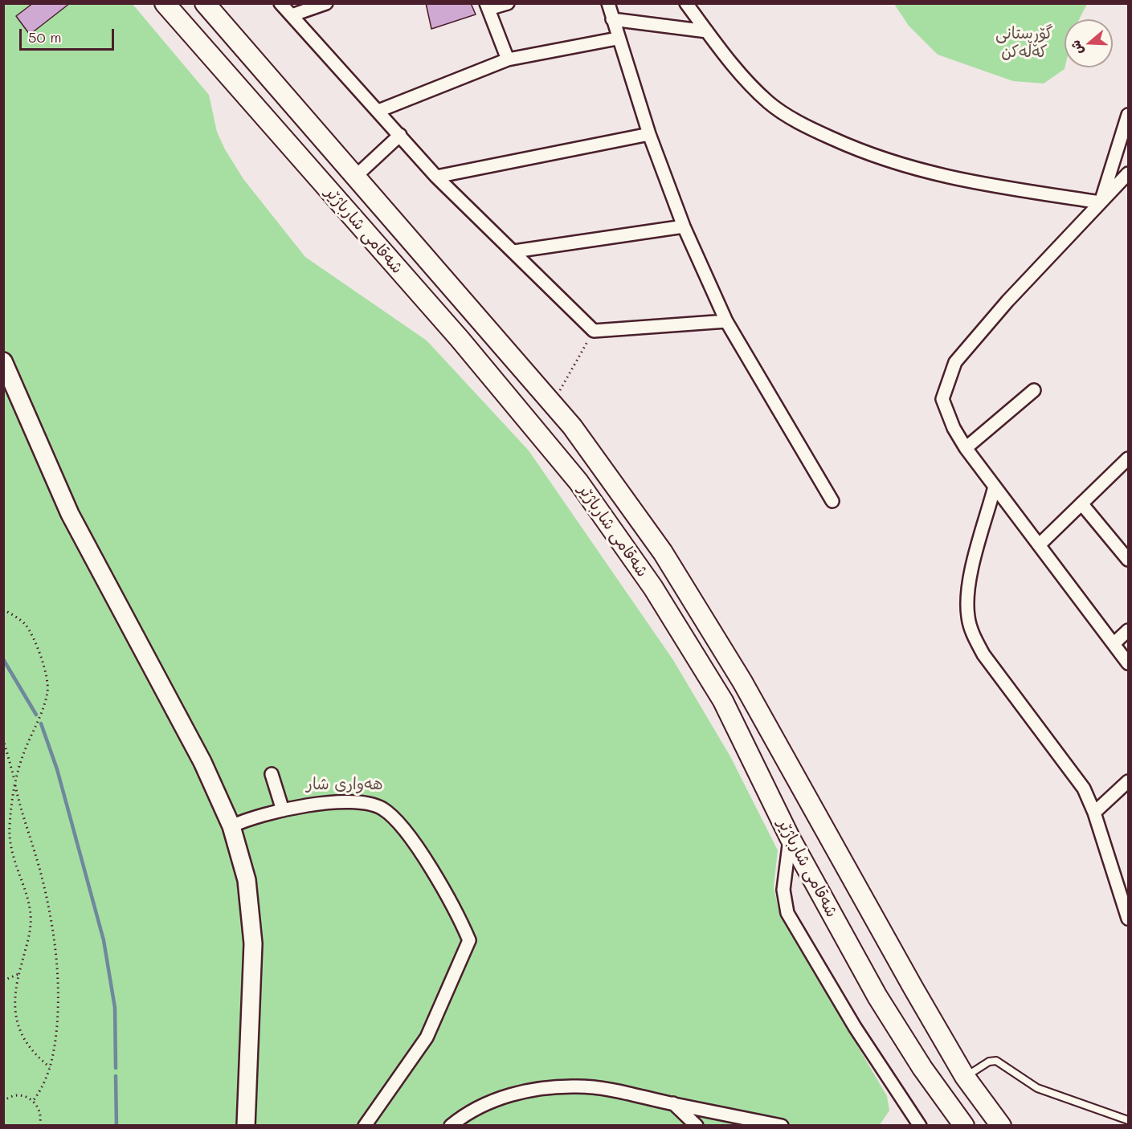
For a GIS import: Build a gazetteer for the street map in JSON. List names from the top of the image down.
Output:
{
  "streets": {
    "main road": ["شەقامی شارباژێر"]
  },
  "parks": ["گۆڕستانی کەڵەکن", "هەواری شار"],
  "scale_bar": "50 m",
  "north": "left"
}
